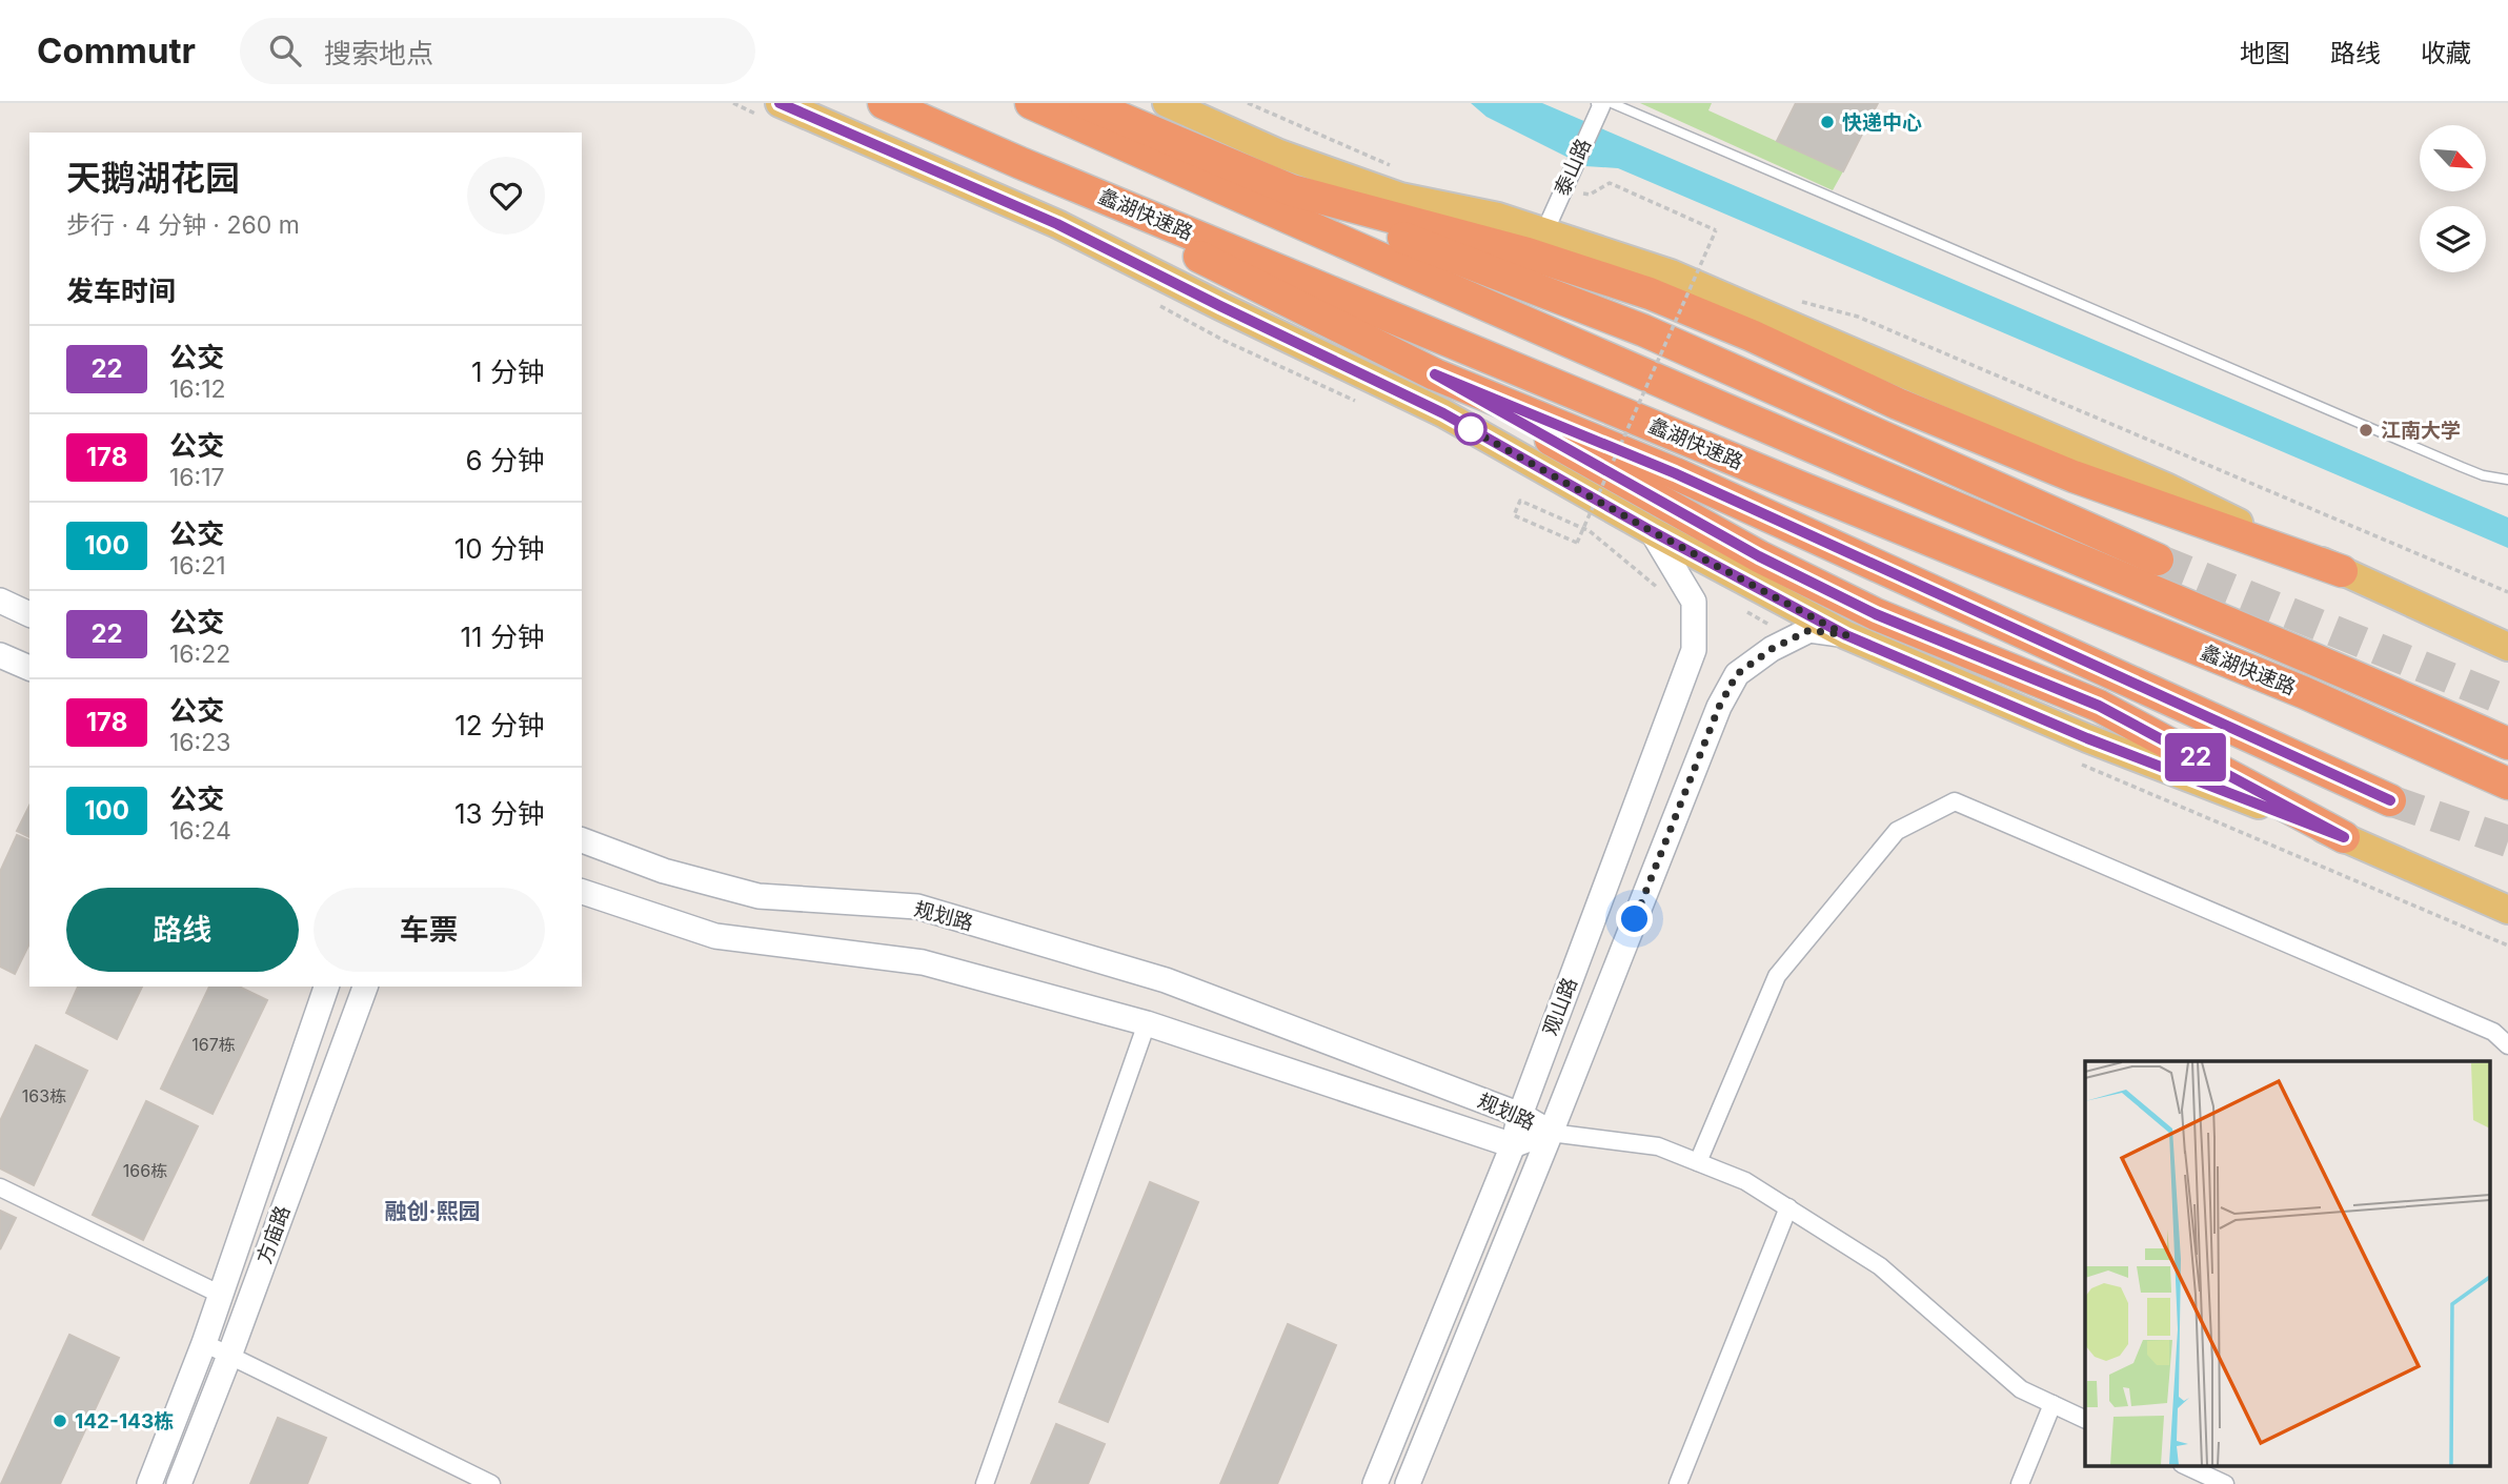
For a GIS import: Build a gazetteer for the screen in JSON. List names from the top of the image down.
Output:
{
  "streets": {
    "highway": ["蠡湖快速路"],
    "street": [
      "泰山路",
      "规划路",
      "观山路",
      "方庙路"
    ]
  },
  "crossings": [
    ["规划路", "观山路"]
  ],
  "districts": ["融创·熙园"],
  "places": ["快递中心", "江南大学", "142-143栋"],
  "lines": ["bus line 22"],
  "house_numbers": ["167栋", "163栋", "166栋"],
  "north": "bottom right",
  "page": {
    "header": "Commutr",
    "search": "搜索地点",
    "nav": ["地图", "路线", "收藏"],
    "on_map": "22",
    "heading": [
      ["天鹅湖花园", "步行 · 4 分钟 · 260 m"],
      "发车时间"
    ],
    "list": [
      {
        "mark": "22",
        "name": "公交",
        "note": "16:12",
        "value": "1 分钟"
      },
      {
        "mark": "178",
        "name": "公交",
        "note": "16:17",
        "value": "6 分钟"
      },
      {
        "mark": "100",
        "name": "公交",
        "note": "16:21",
        "value": "10 分钟"
      },
      {
        "mark": "22",
        "name": "公交",
        "note": "16:22",
        "value": "11 分钟"
      },
      {
        "mark": "178",
        "name": "公交",
        "note": "16:23",
        "value": "12 分钟"
      },
      {
        "mark": "100",
        "name": "公交",
        "note": "16:24",
        "value": "13 分钟"
      }
    ],
    "buttons": ["路线", "车票"]
  }
}
